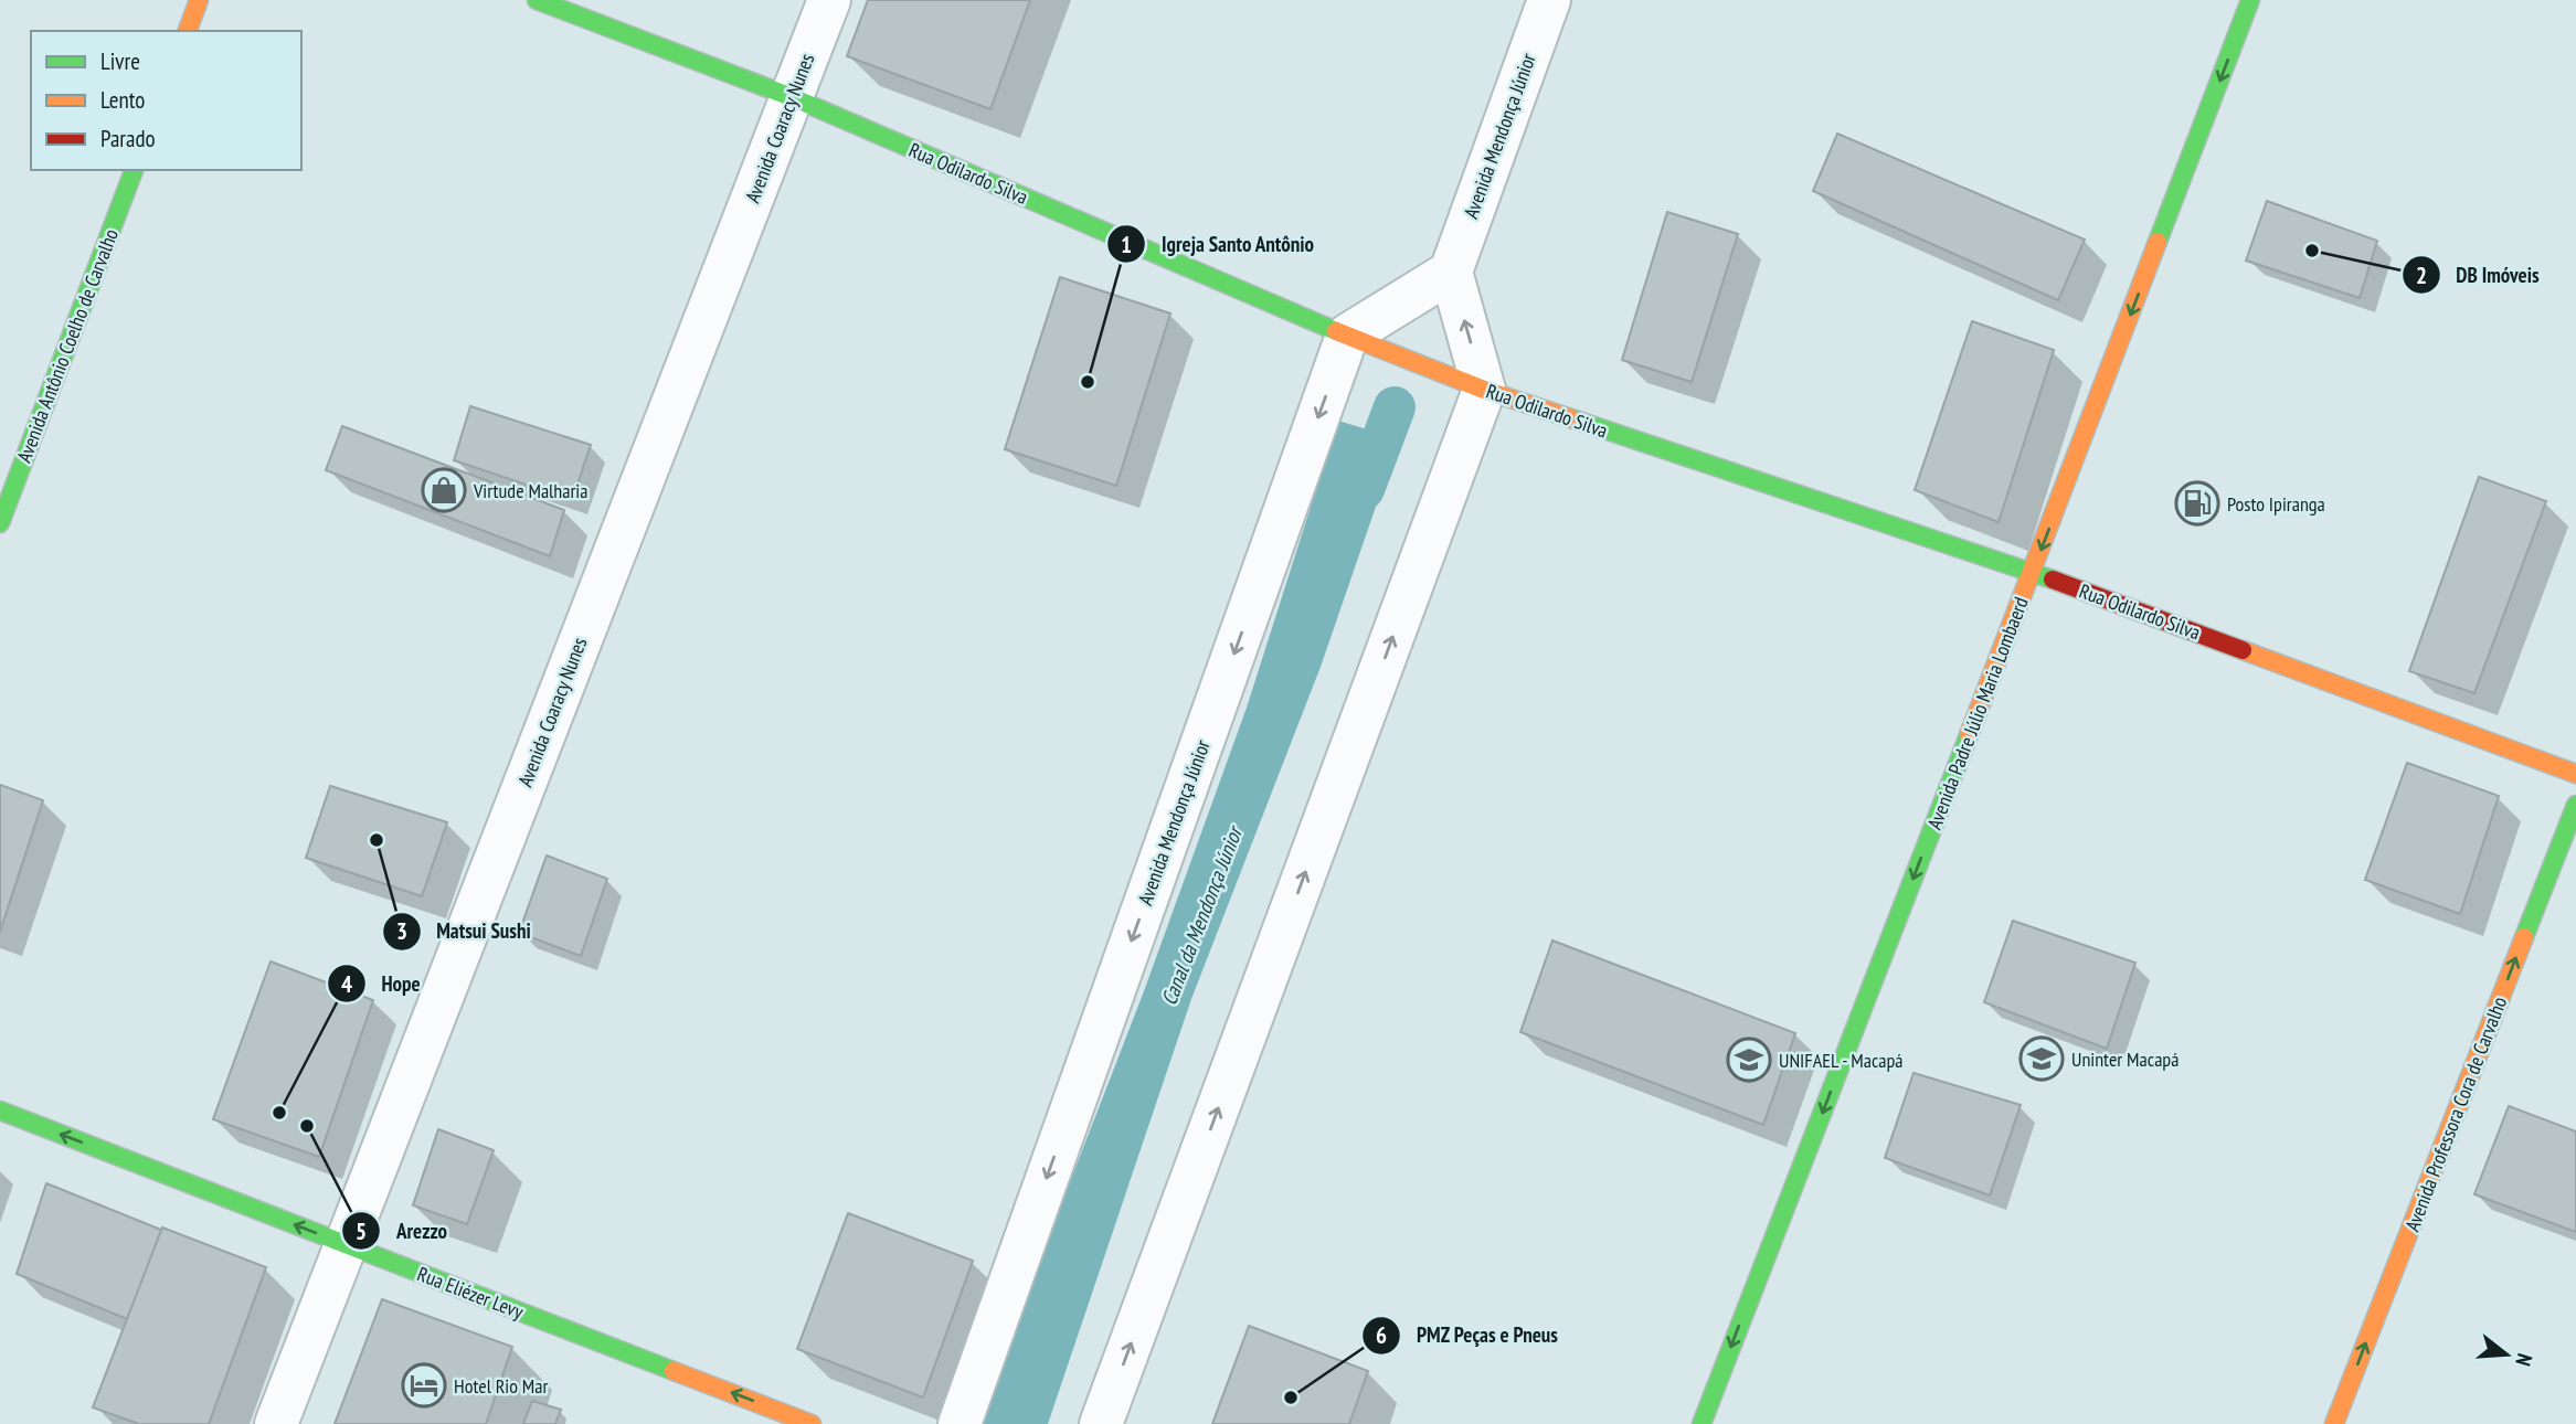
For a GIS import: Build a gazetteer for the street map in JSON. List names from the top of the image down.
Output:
{
  "streets": {
    "street": [
      "Avenida Coaracy Nunes",
      "Avenida Mendonça Júnior",
      "Rua Odilardo Silva",
      "Avenida Antônio Coelho de Carvalho",
      "Avenida Padre Júlio Maria Lombaerd",
      "Avenida Professora Cora de Carvalho",
      "Rua Eliézer Levy"
    ]
  },
  "crossings": [
    ["Avenida Coaracy Nunes", "Rua Odilardo Silva"],
    ["Avenida Coaracy Nunes", "Rua Eliézer Levy"],
    ["Avenida Mendonça Júnior", "Rua Odilardo Silva"],
    ["Rua Odilardo Silva", "Avenida Padre Júlio Maria Lombaerd"]
  ],
  "one_way": ["Avenida Padre Júlio Maria Lombaerd", "Avenida Professora Cora de Carvalho", "Rua Eliézer Levy"],
  "water": ["Canal da Mendonça Júnior"],
  "places": {
    "other": [
      "DB Imóveis",
      "Igreja Santo Antônio",
      "Matsui Sushi",
      "Hope",
      "Arezzo",
      "PMZ Peças e Pneus"
    ],
    "shop": ["Virtude Malharia"],
    "fuel station": ["Posto Ipiranga"],
    "school or university": ["Uninter Macapá", "UNIFAEL - Macapá"],
    "hotel": ["Hotel Rio Mar"]
  },
  "legend": ["Livre", "Lento", "Parado"],
  "north": "right"
}
